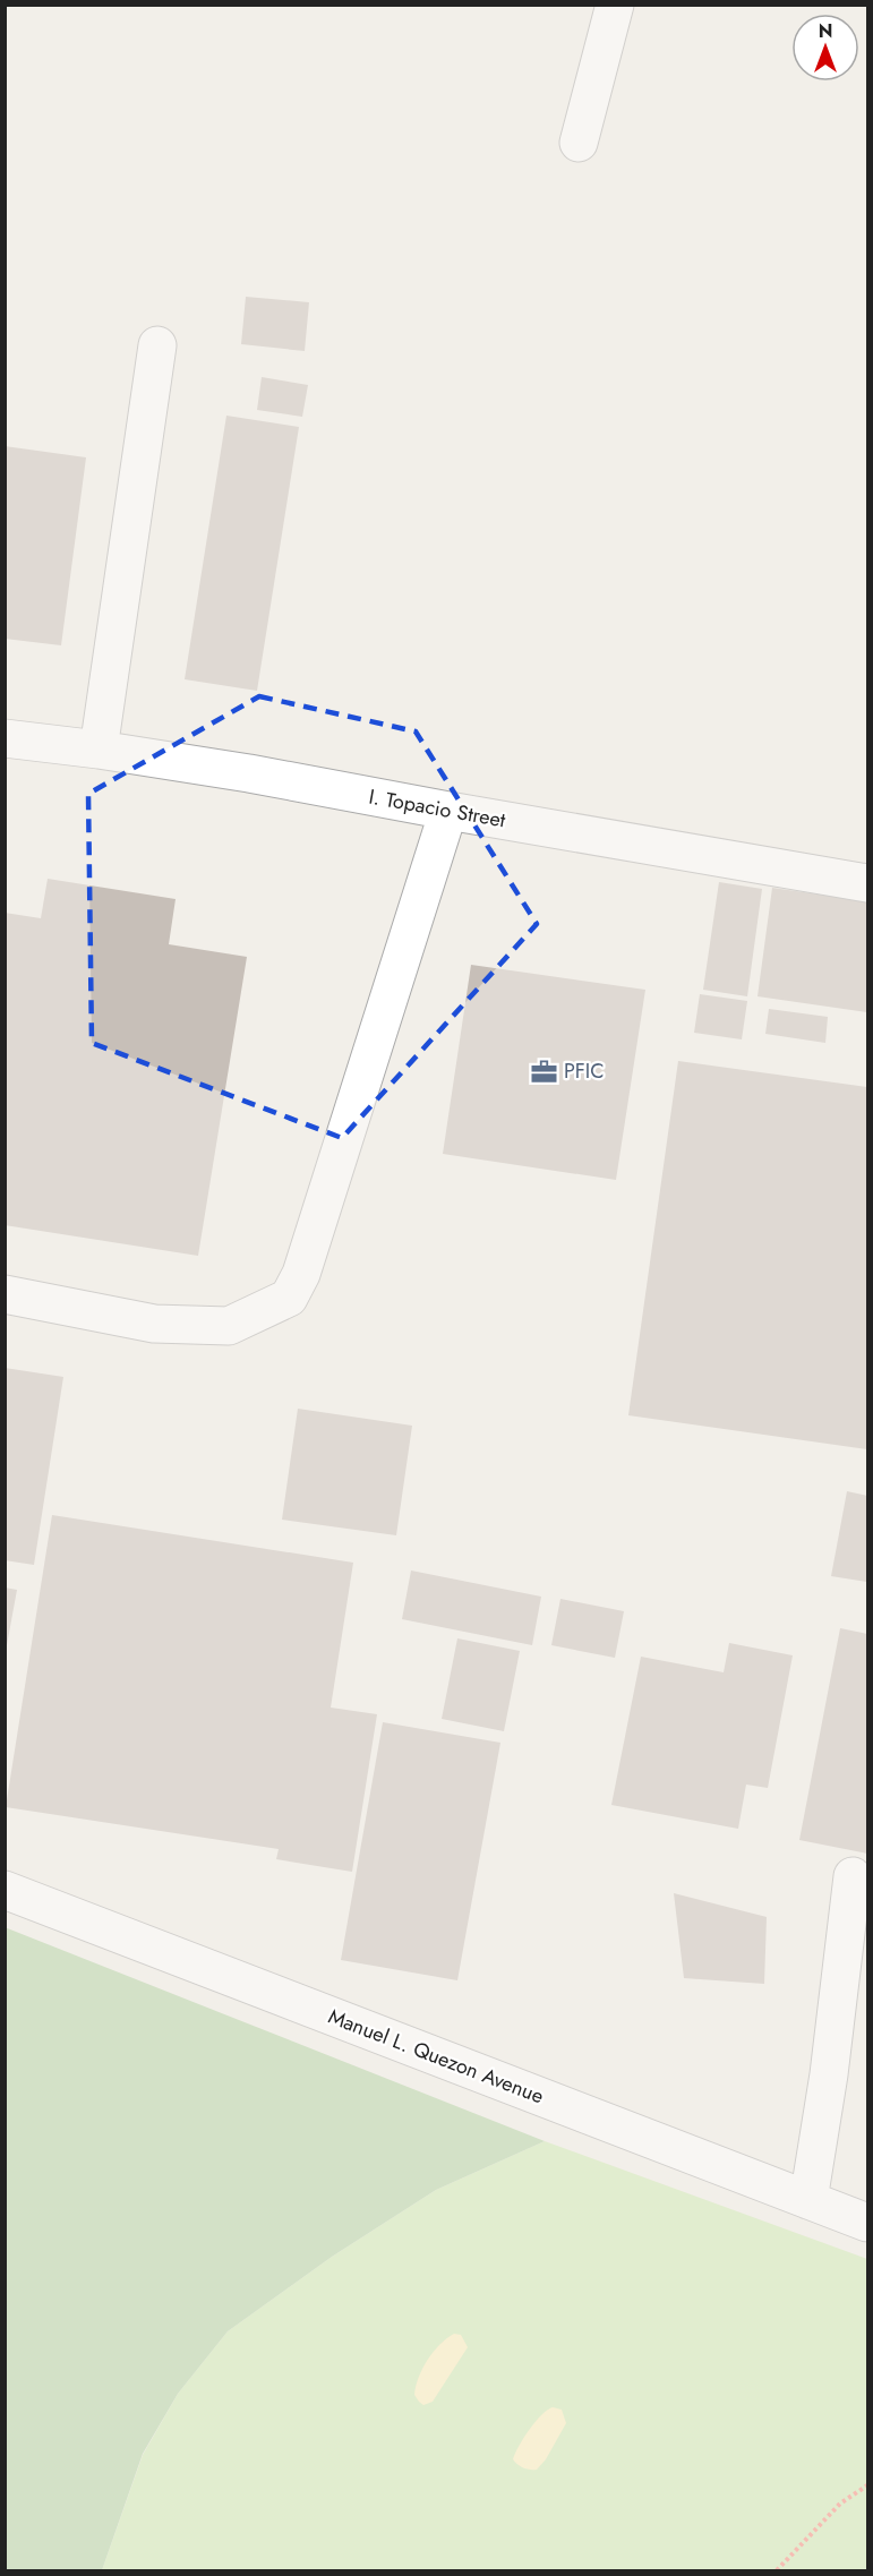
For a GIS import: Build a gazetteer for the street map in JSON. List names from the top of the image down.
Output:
{
  "streets": {
    "street": ["I. Topacio Street", "Manuel L. Quezon Avenue"]
  },
  "places": {
    "office": ["PFIC"]
  },
  "north": "top"
}
